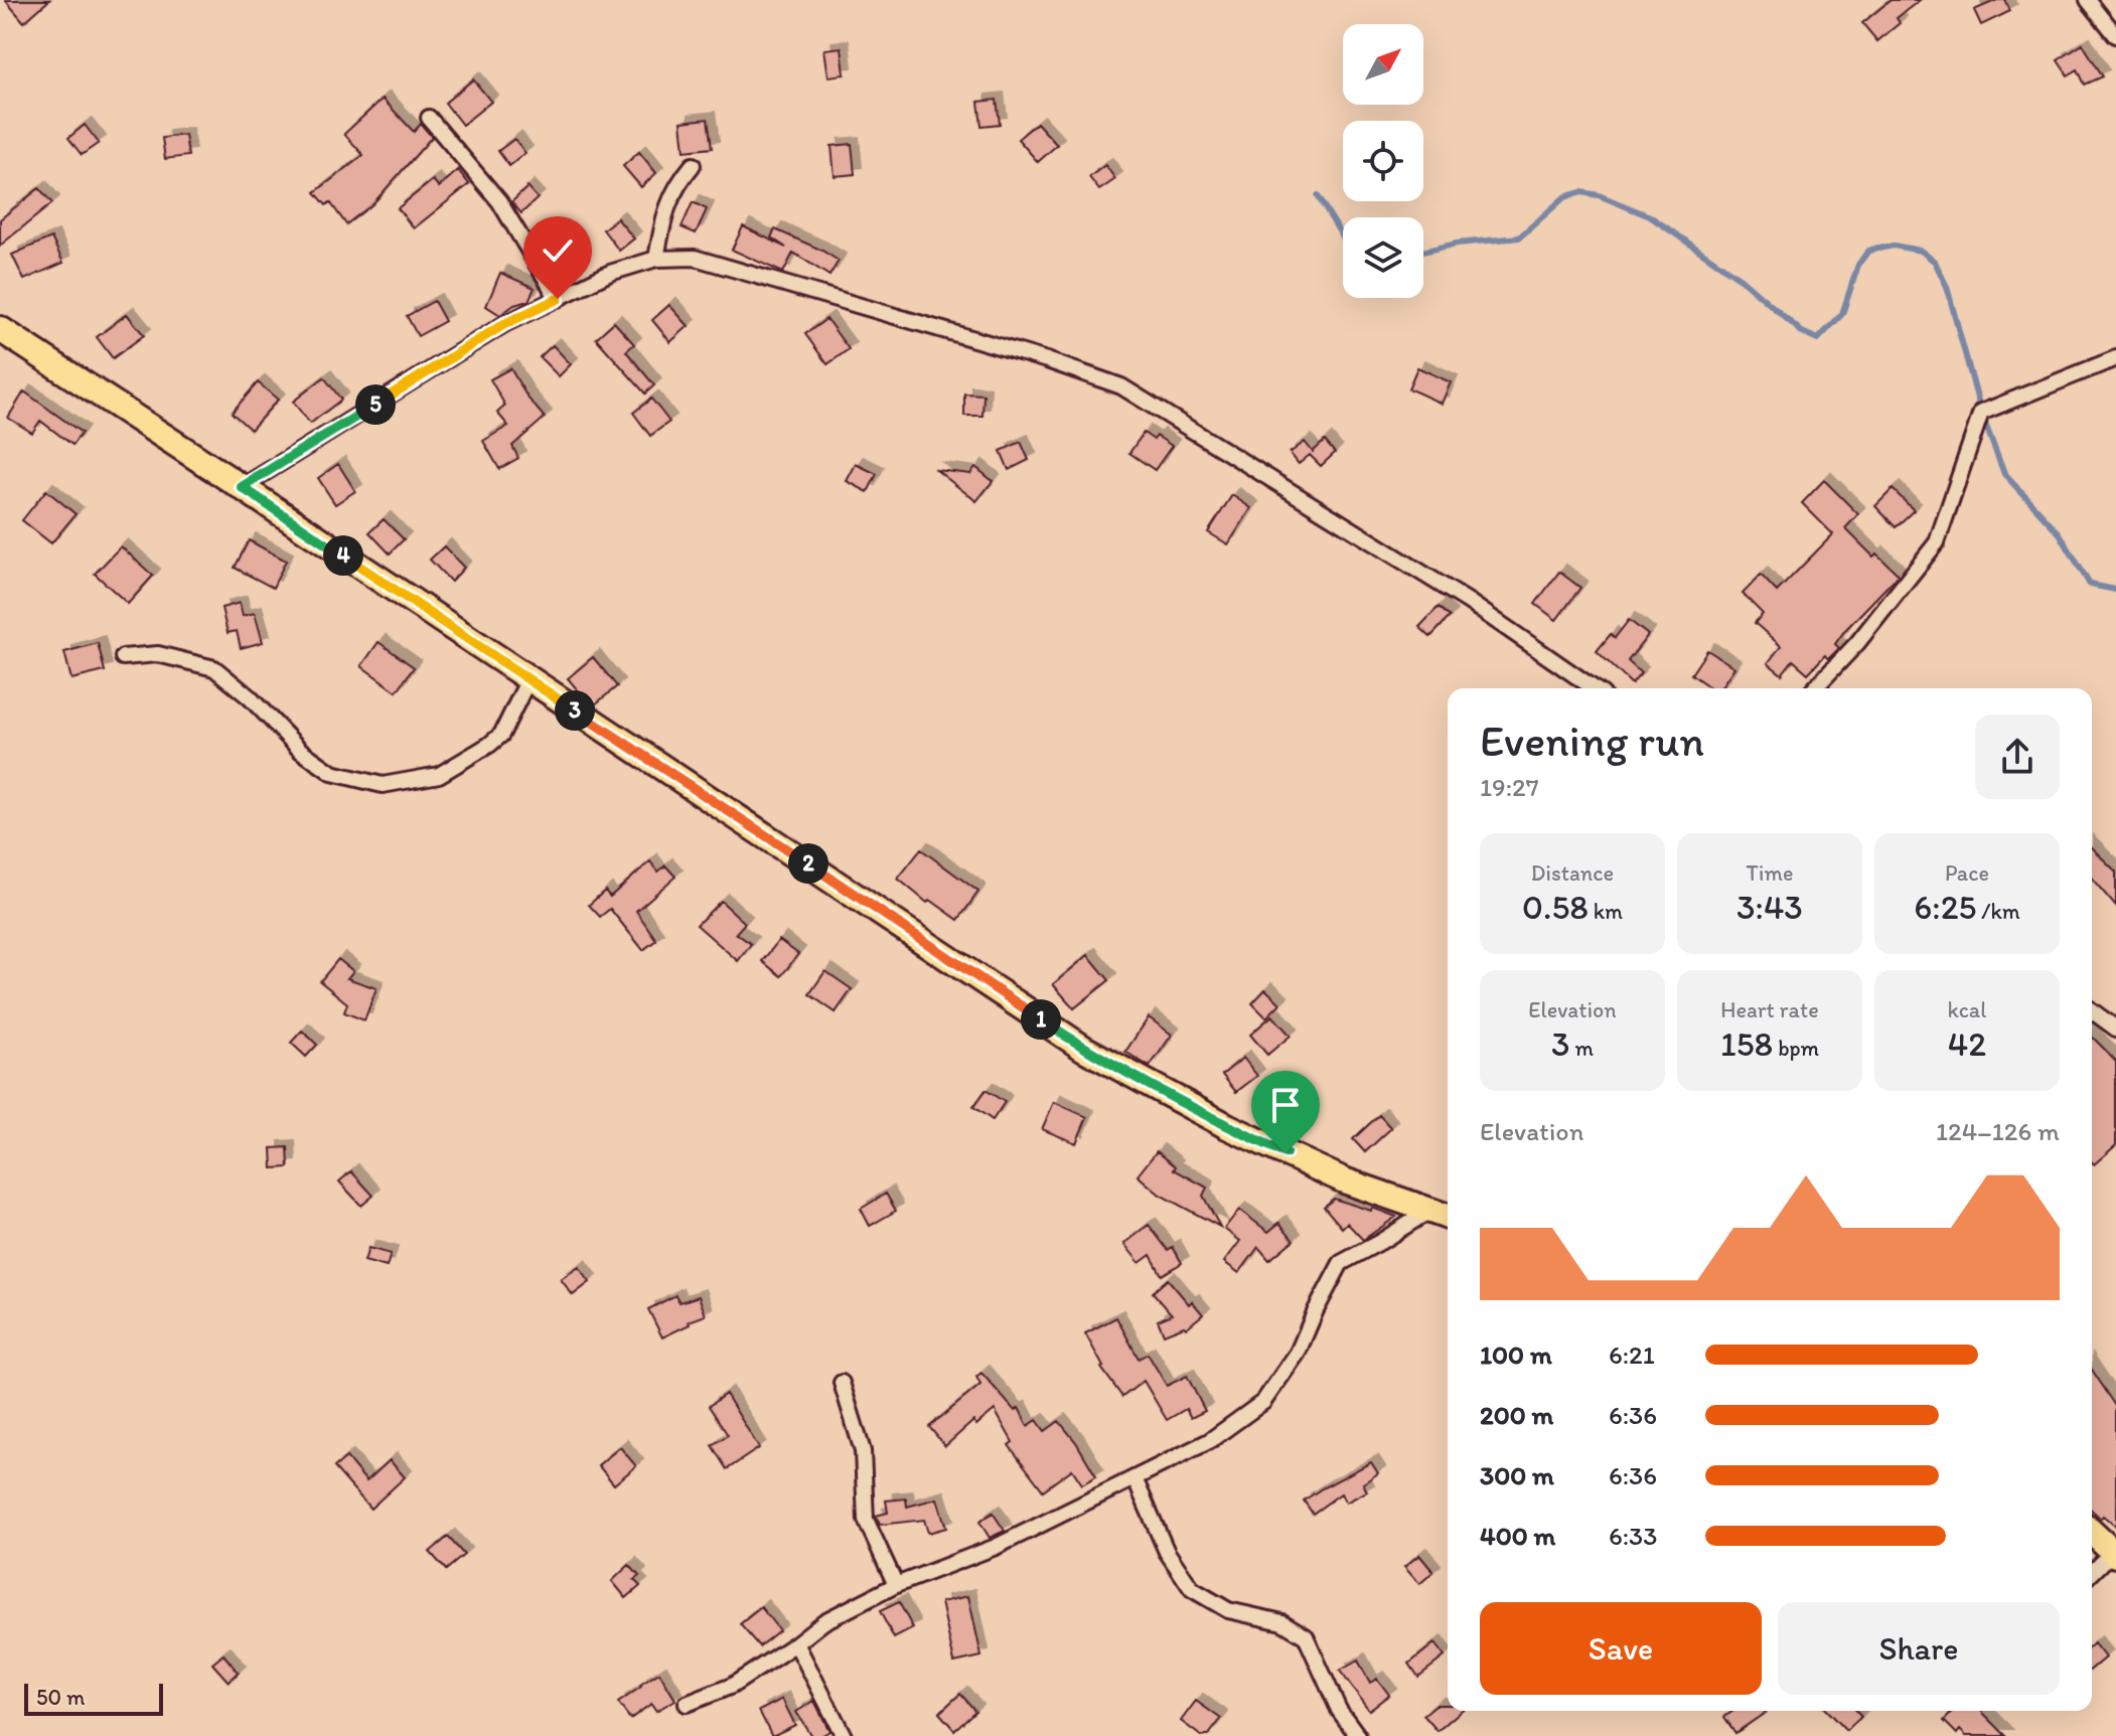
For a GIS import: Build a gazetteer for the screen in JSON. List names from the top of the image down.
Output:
{
  "scale_bar": "50 m",
  "north": "top right",
  "page": {
    "pins": [
      "5",
      "4",
      "3",
      "2",
      "1"
    ],
    "heading": ["Evening run", "19:27"],
    "stats": [
      ["Distance", "0.58 km"],
      ["Time", "3:43"],
      ["Pace", "6:25 /km"],
      ["Elevation", "3 m"],
      ["Heart rate", "158 bpm"],
      ["kcal", "42"]
    ],
    "chart": ["Elevation", "124–126 m"],
    "list": [
      {
        "name": "100 m",
        "note": "6:21"
      },
      {
        "name": "200 m",
        "note": "6:36"
      },
      {
        "name": "300 m",
        "note": "6:36"
      },
      {
        "name": "400 m",
        "note": "6:33"
      }
    ],
    "buttons": ["Save", "Share"],
    "scale": "50 m"
  }
}
